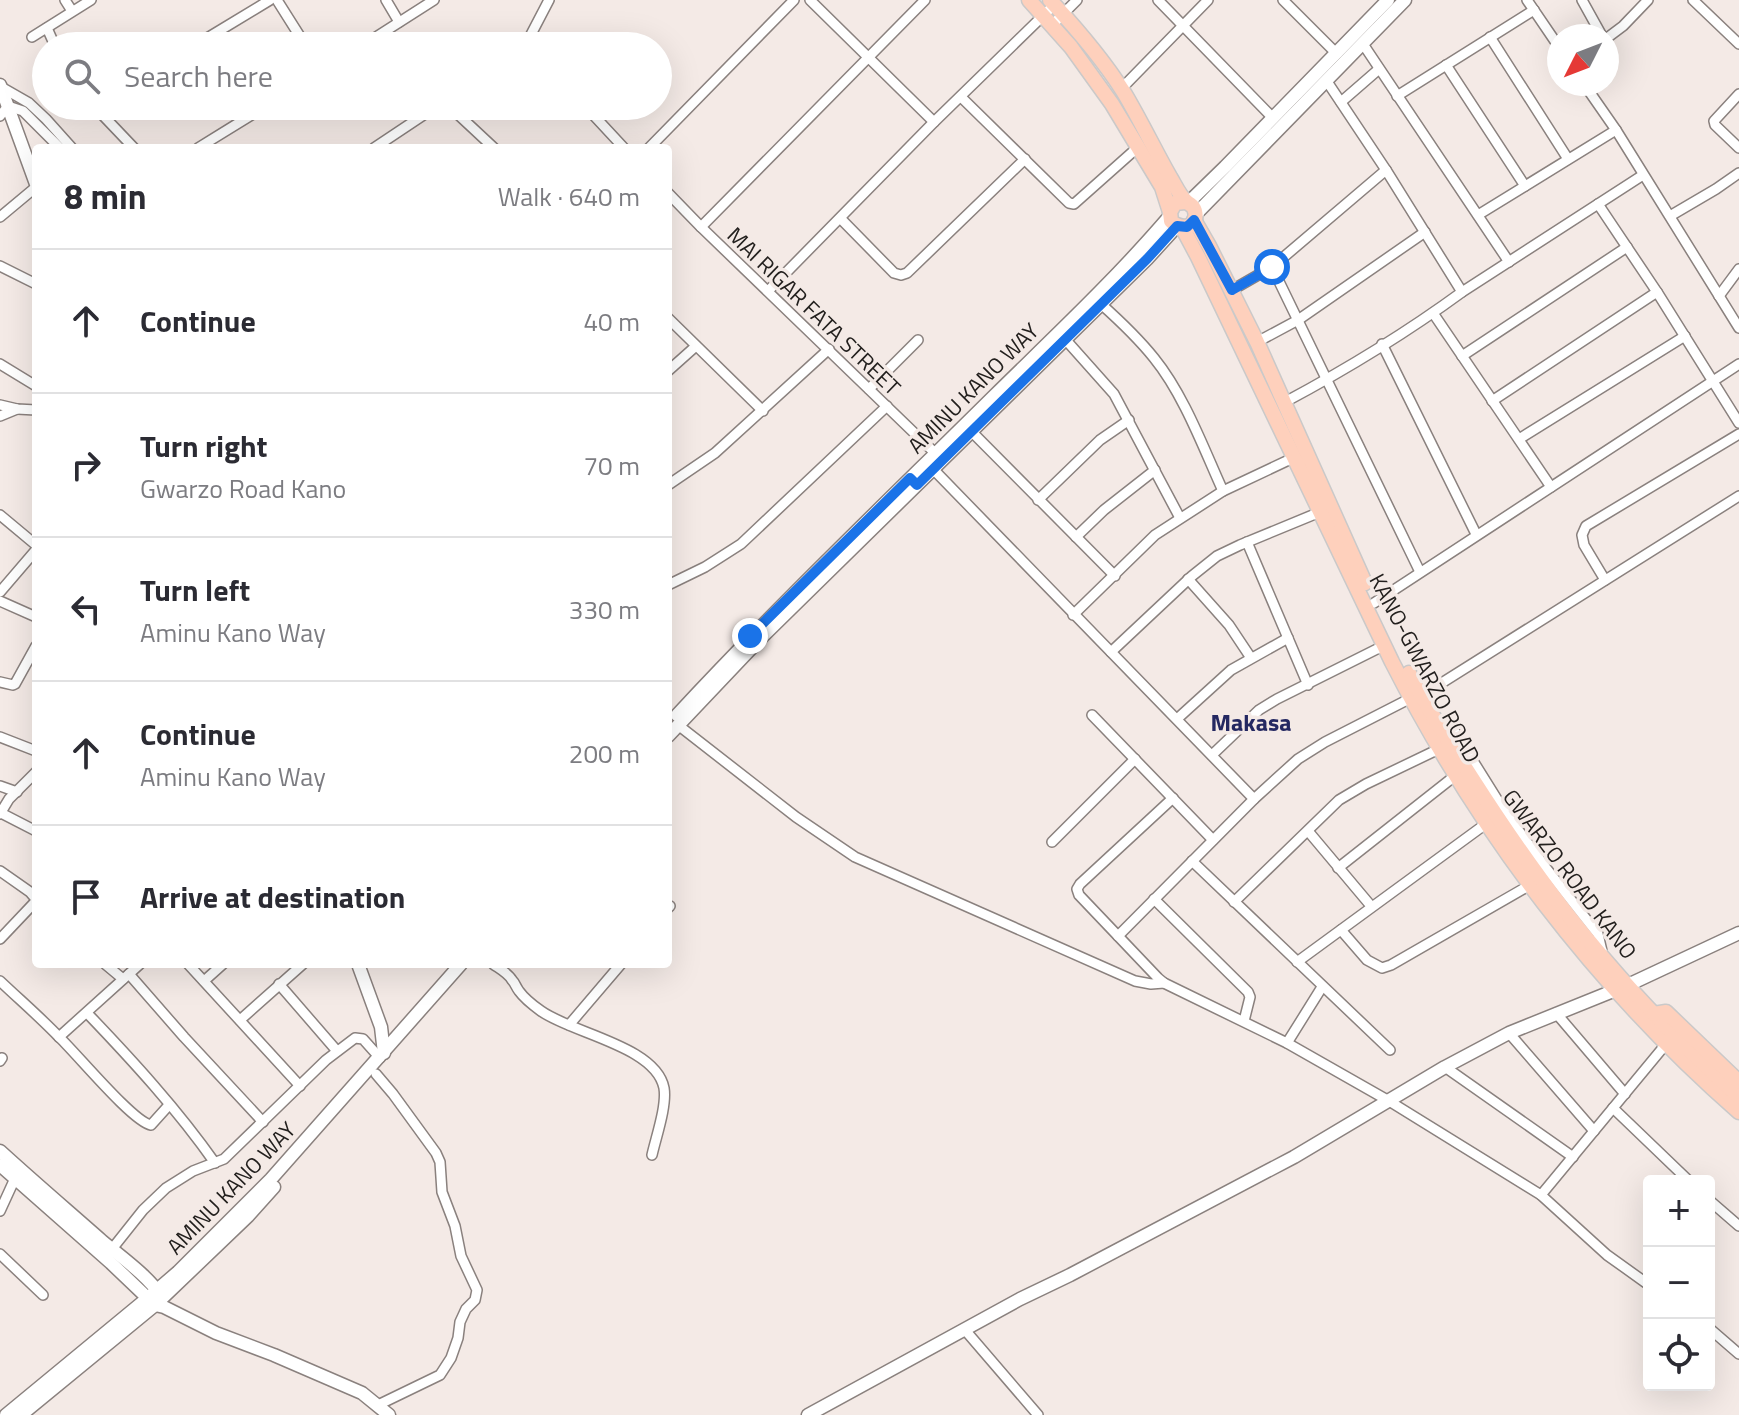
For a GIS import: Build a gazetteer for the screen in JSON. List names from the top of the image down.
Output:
{
  "streets": {
    "main road": ["AMINU KANO WAY", "KANO-GWARZO ROAD", "GWARZO ROAD KANO"],
    "street": ["MAI RIGAR FATA STREET"]
  },
  "crossings": [
    ["MAI RIGAR FATA STREET", "AMINU KANO WAY"],
    ["AMINU KANO WAY", "KANO-GWARZO ROAD"],
    ["AMINU KANO WAY", "GWARZO ROAD KANO"],
    ["KANO-GWARZO ROAD", "GWARZO ROAD KANO"]
  ],
  "districts": ["Makasa"],
  "north": "bottom left",
  "page": {
    "search": "Search here",
    "heading": ["8 min", "Walk · 640 m"],
    "list": [
      ["Continue", "40 m"],
      ["Turn right", "Gwarzo Road Kano", "70 m"],
      ["Turn left", "Aminu Kano Way", "330 m"],
      ["Continue", "Aminu Kano Way", "200 m"],
      "Arrive at destination"
    ],
    "map_buttons": ["+", "−"]
  }
}
